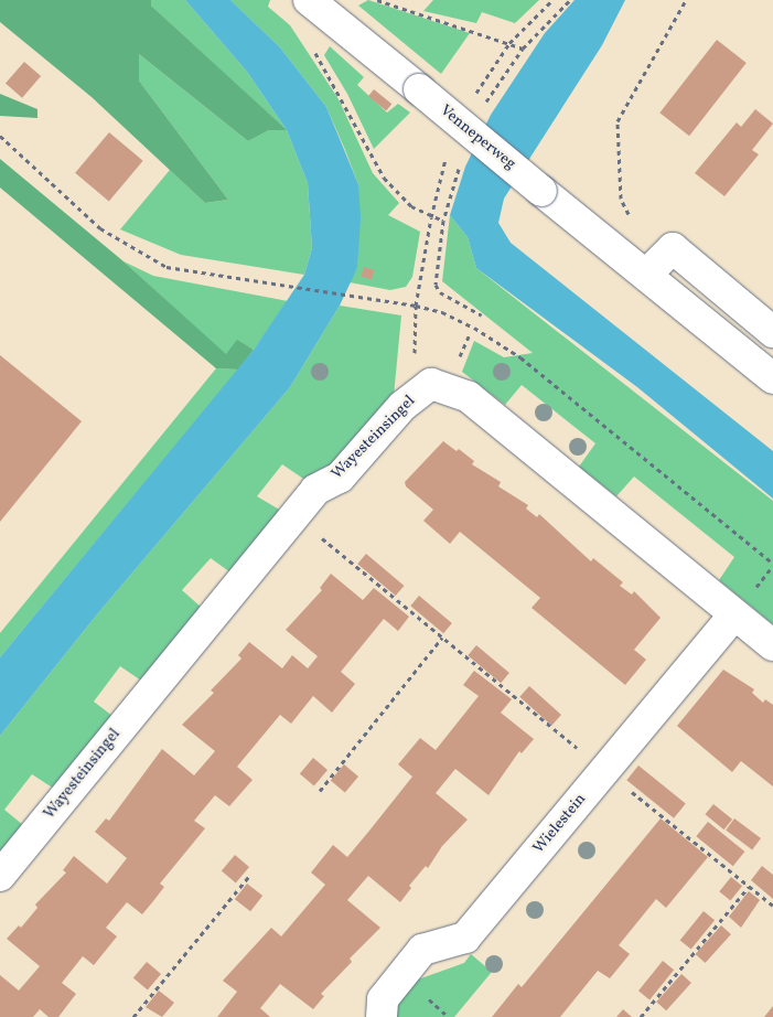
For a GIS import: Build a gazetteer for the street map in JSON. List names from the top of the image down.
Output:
{
  "streets": {
    "street": ["Venneperweg", "Wayesteinsingel", "Wielestein"]
  }
}
